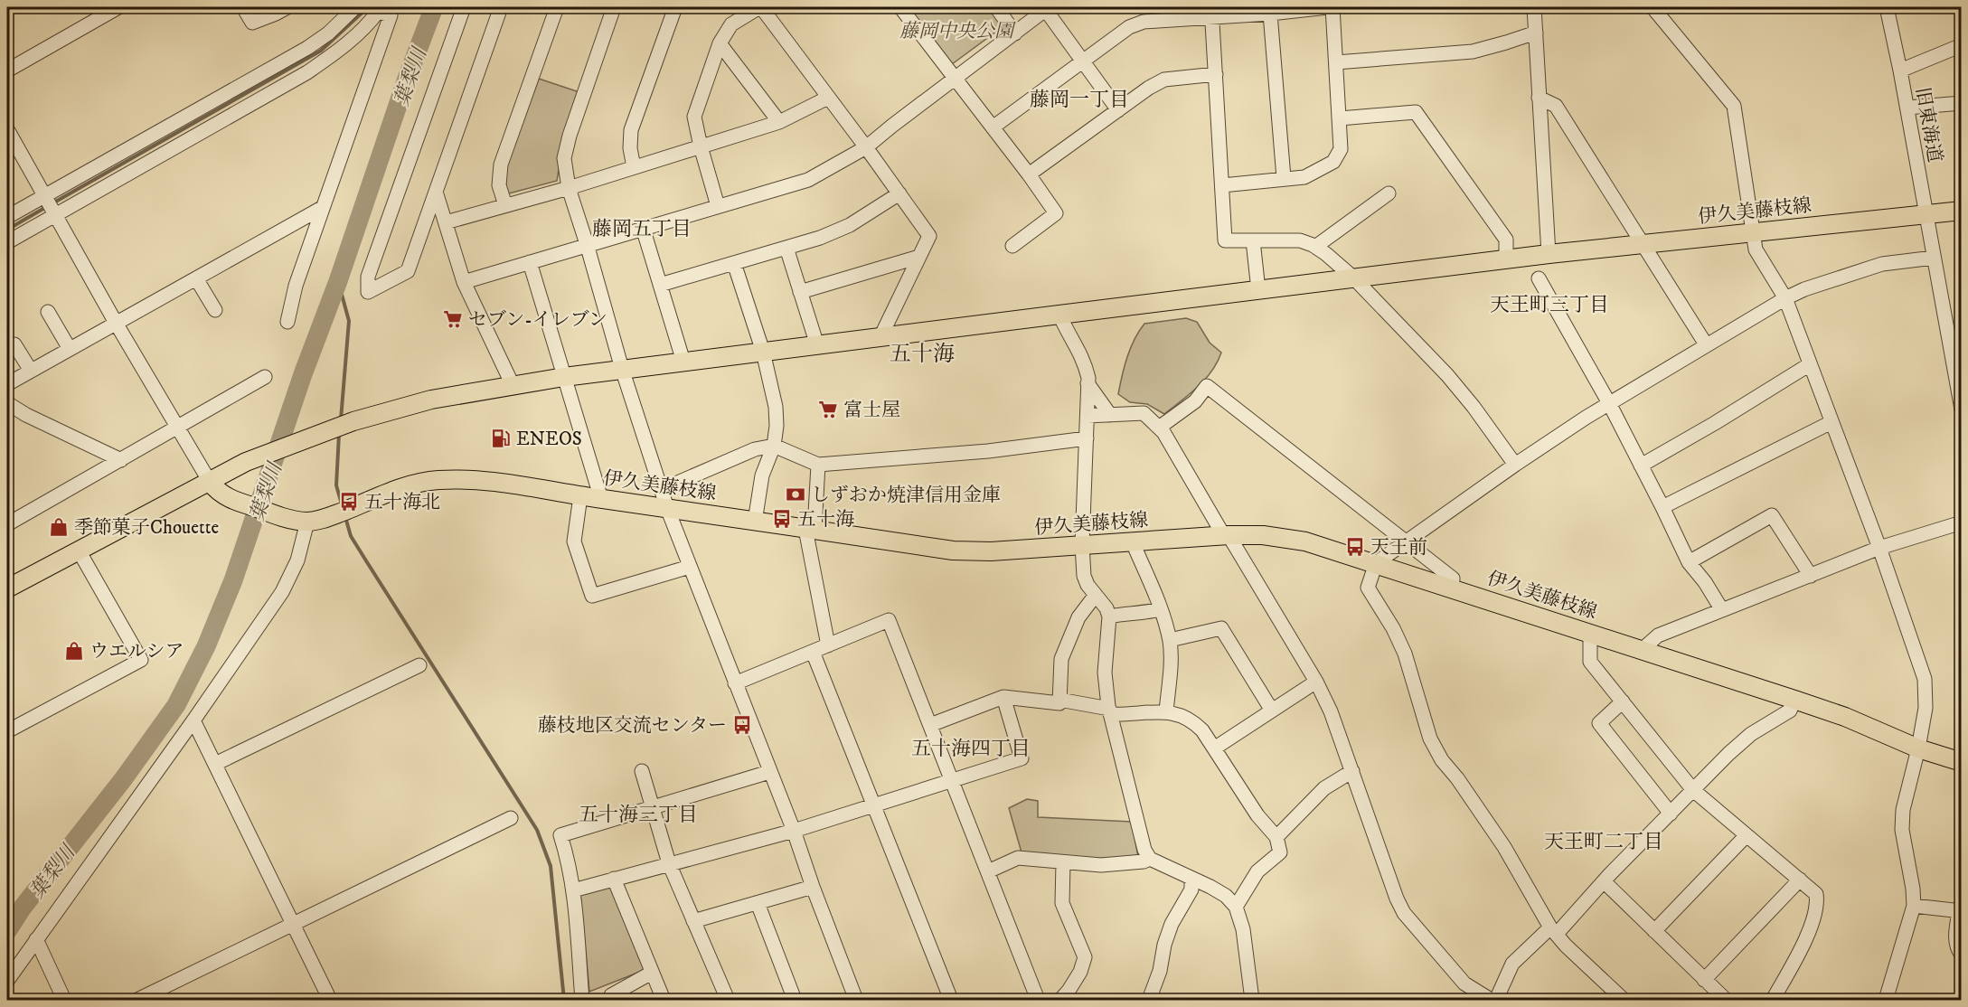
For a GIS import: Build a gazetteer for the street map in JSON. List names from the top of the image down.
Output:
{
  "streets": {
    "main road": ["伊久美藤枝線"],
    "street": ["旧東海道"]
  },
  "crossings": [
    ["旧東海道", "伊久美藤枝線"]
  ],
  "districts": [
    "藤岡一丁目",
    "藤岡五丁目",
    "天王町三丁目",
    "五十海",
    "五十海四丁目",
    "五十海三丁目",
    "天王町二丁目"
  ],
  "water": ["葉梨川"],
  "parks": ["藤岡中央公園"],
  "places": {
    "supermarket": ["セブン-イレブン", "富士屋"],
    "fuel station": ["ENEOS"],
    "bank": ["しずおか焼津信用金庫"],
    "bus stop": [
      "五十海北",
      "五十海",
      "天王前",
      "藤枝地区交流センター"
    ],
    "shop": ["季節菓子Chouette", "ウエルシア"]
  }
}
